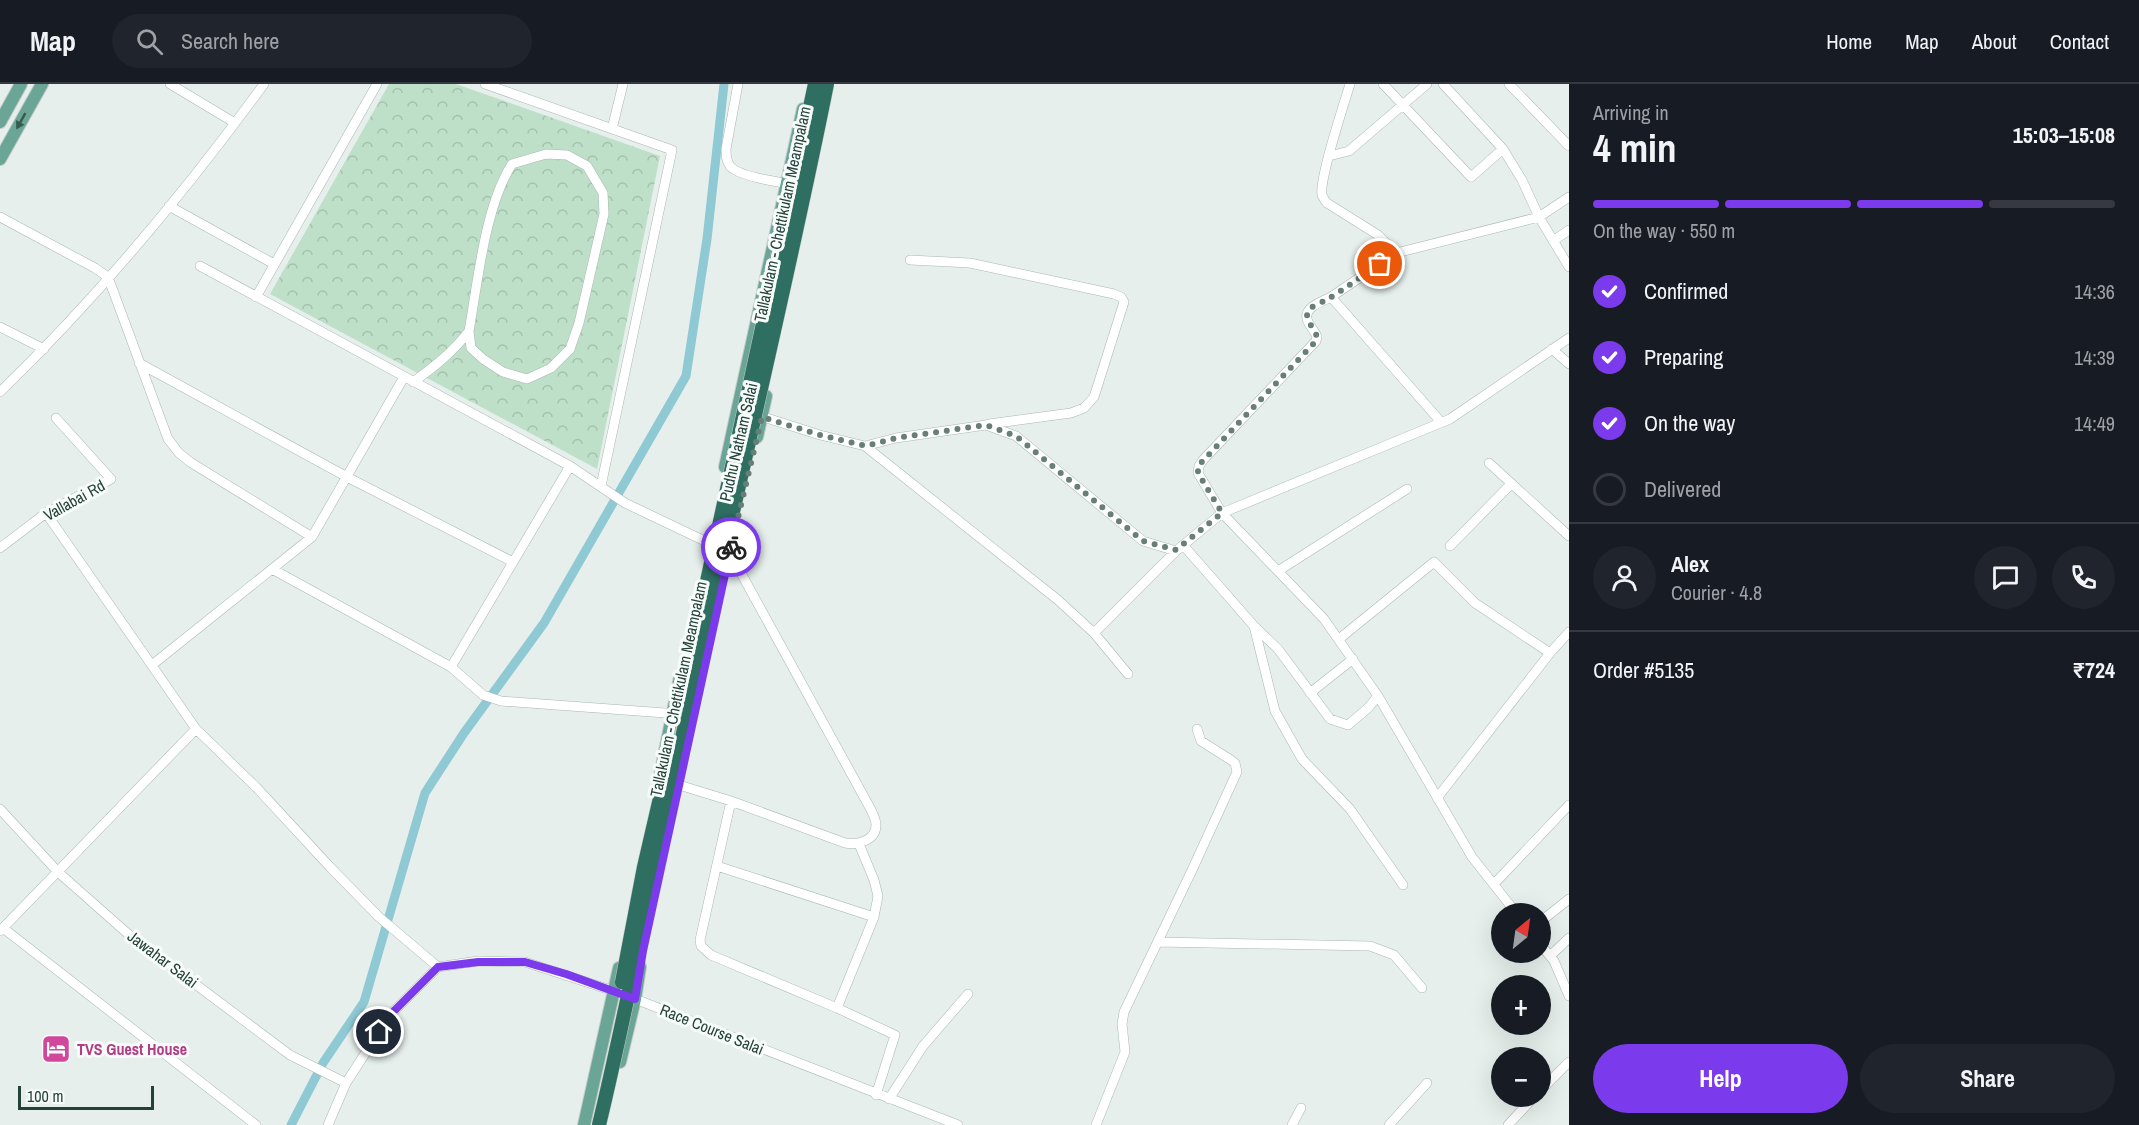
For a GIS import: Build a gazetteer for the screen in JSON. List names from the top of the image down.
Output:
{
  "streets": {
    "highway": ["Tallakulam - Chettikulam Meampalam"],
    "main road": ["Pudhu Natham Salai"],
    "street": ["Vallabai Rd", "Jawahar Salai", "Race Course Salai"]
  },
  "crossings": [
    ["Pudhu Natham Salai", "Race Course Salai"]
  ],
  "places": {
    "hotel": ["TVS Guest House"]
  },
  "scale_bar": "100 m",
  "north": "top right",
  "page": {
    "header": "Map",
    "search": "Search here",
    "nav": [
      "Home",
      "Map",
      "About",
      "Contact"
    ],
    "heading": ["4 min", "Arriving in", "15:03–15:08"],
    "panel": [
      "Alex",
      "Courier · 4.8",
      "Order #5135",
      "₹724"
    ],
    "bar": "On the way · 550 m",
    "list": [
      ["Confirmed", "14:36"],
      ["Preparing", "14:39"],
      ["On the way", "14:49"],
      "Delivered"
    ],
    "map_buttons": ["+", "−"],
    "buttons": ["Help", "Share"],
    "scale": "100 m"
  }
}
